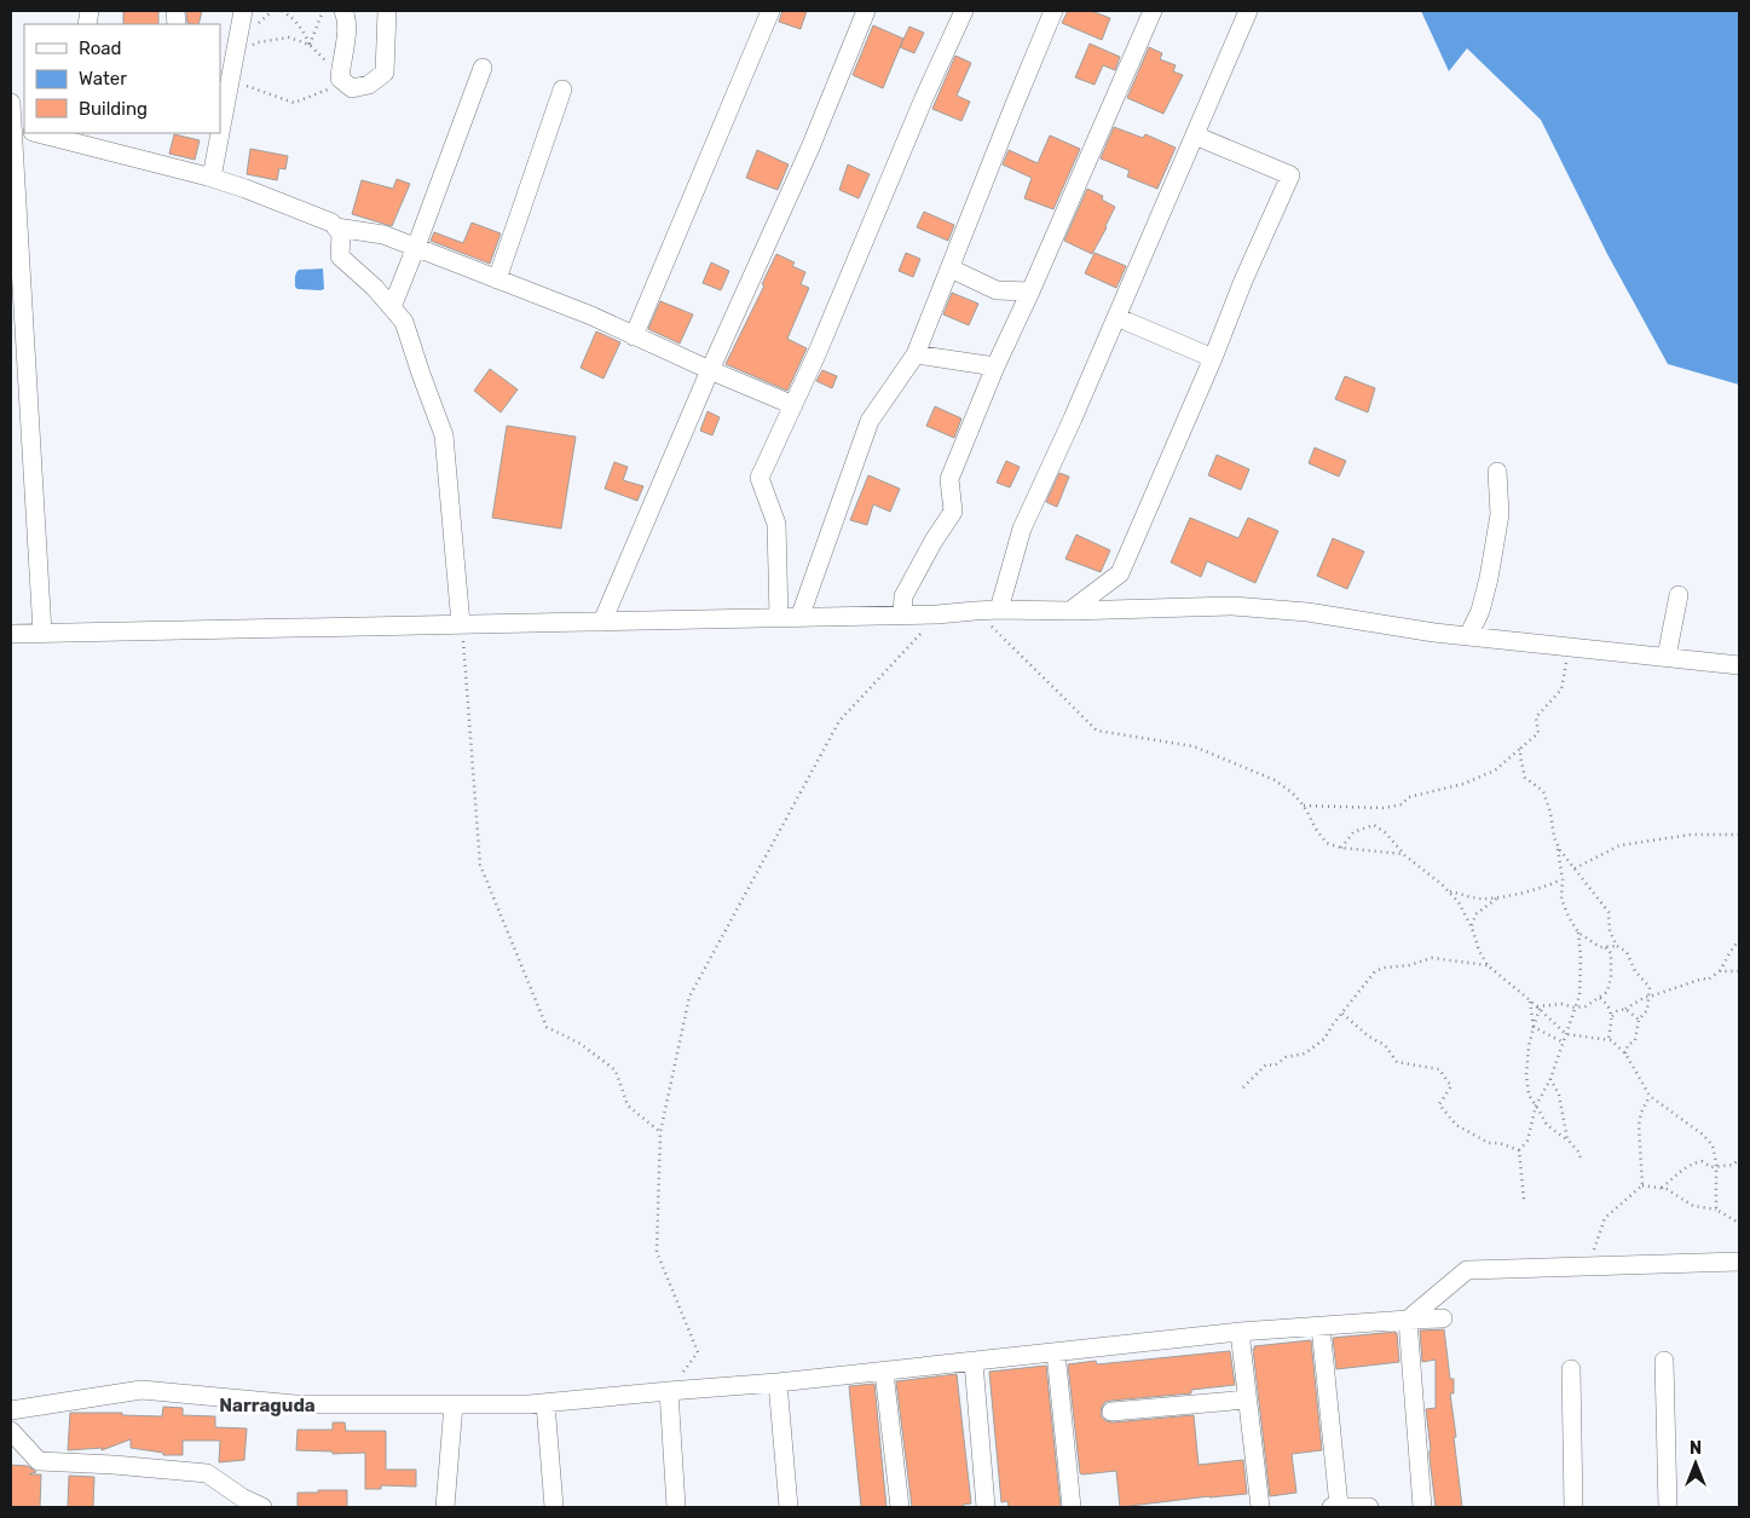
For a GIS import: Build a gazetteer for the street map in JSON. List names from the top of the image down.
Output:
{
  "districts": ["Narraguda"],
  "legend": ["Road", "Water", "Building"],
  "north": "top"
}
